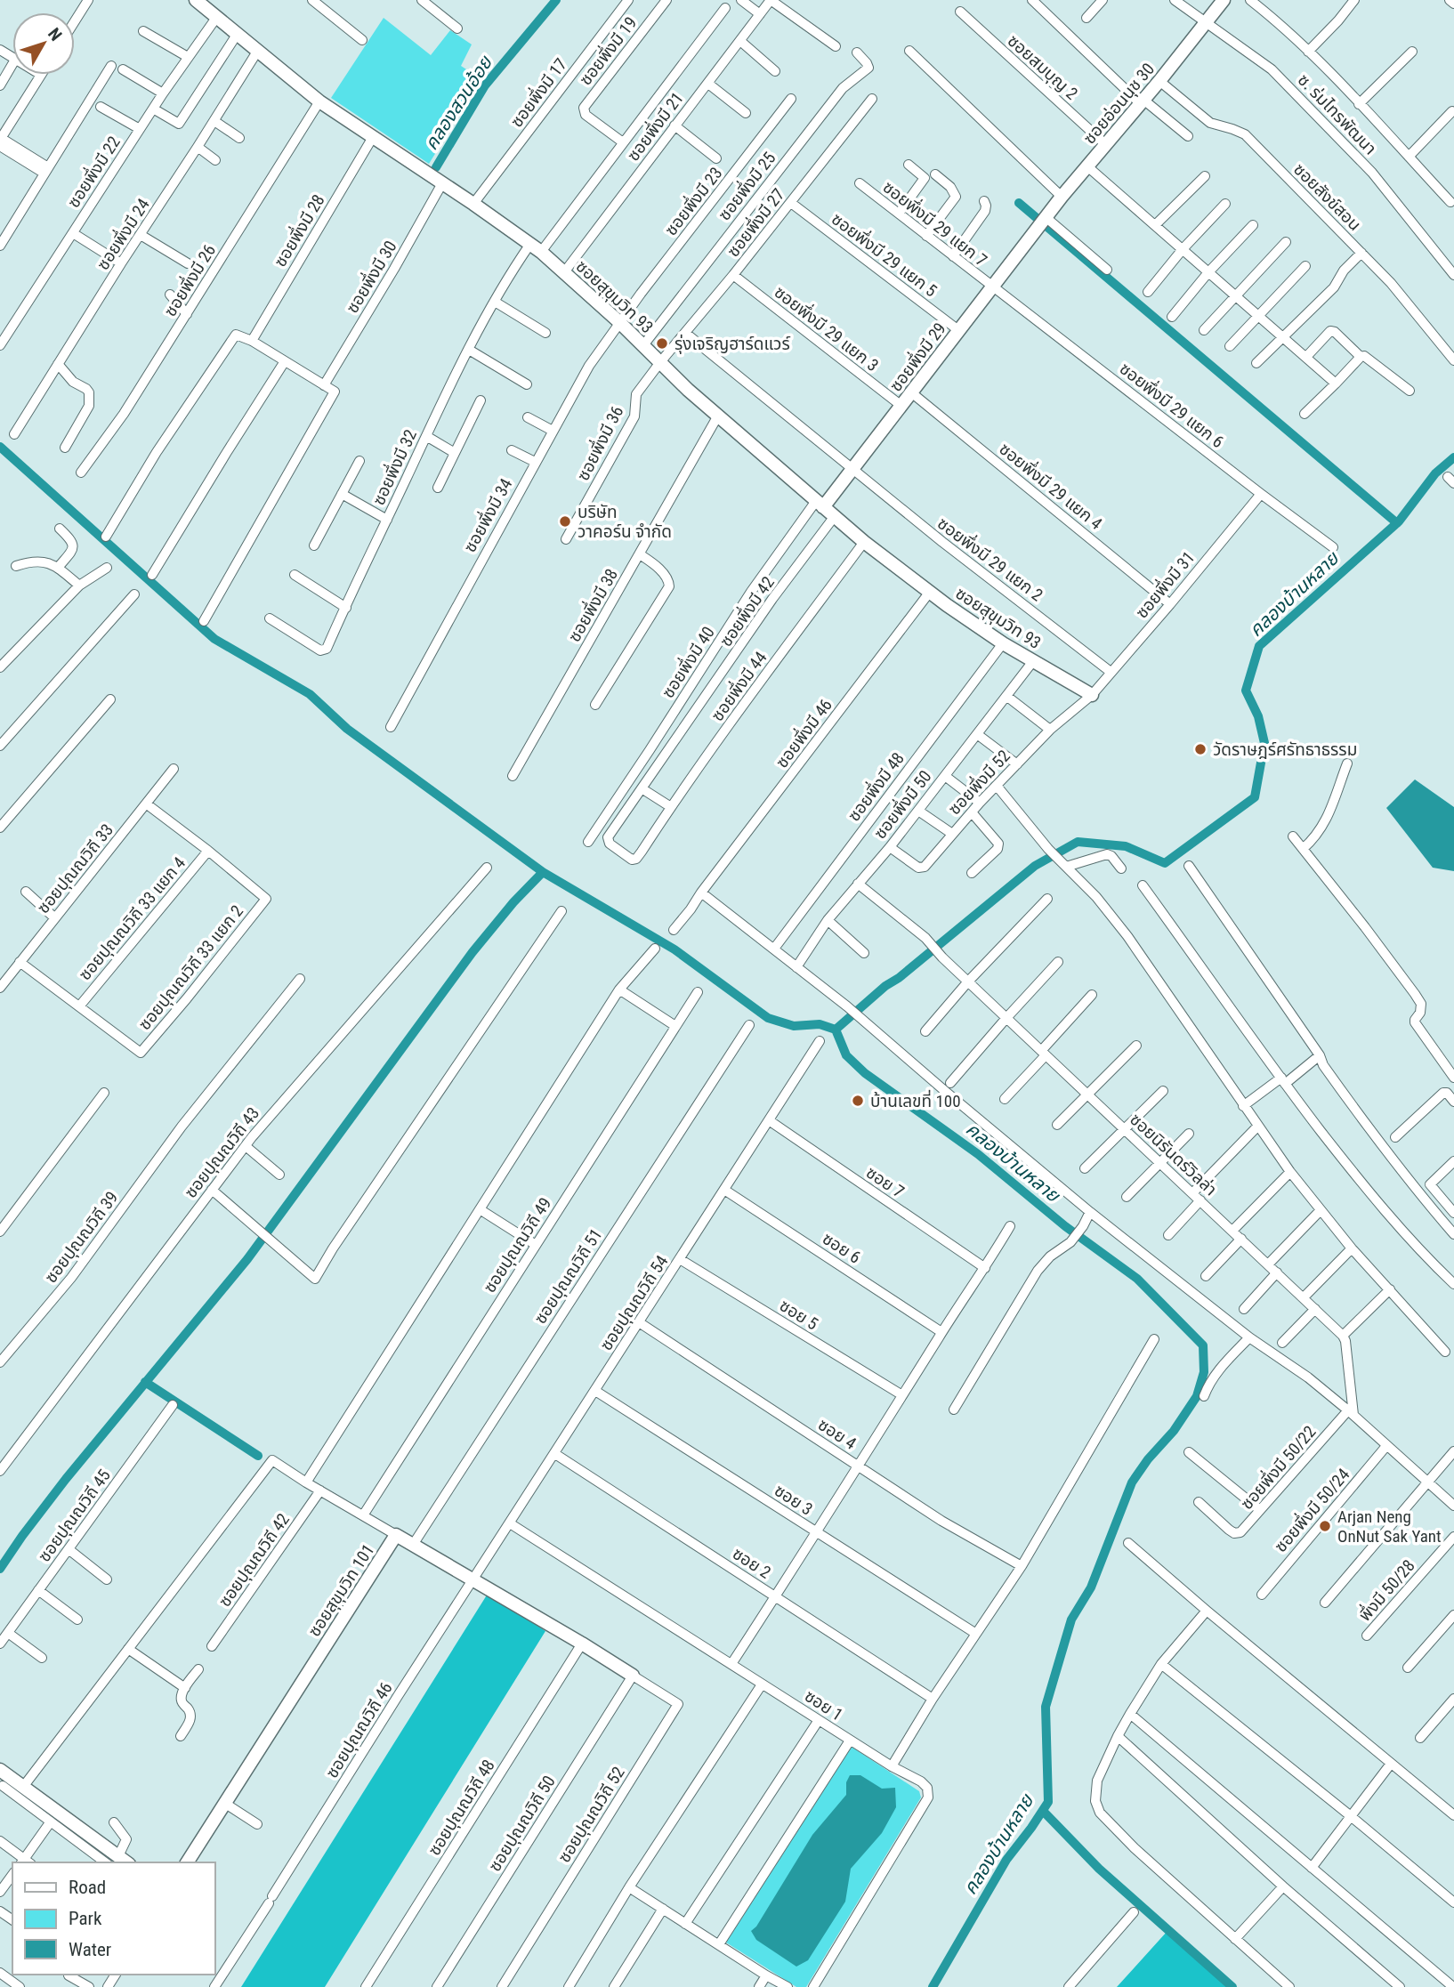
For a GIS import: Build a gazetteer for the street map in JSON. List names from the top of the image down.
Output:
{
  "streets": {
    "street": [
      "ซอยพึ่งมี 19",
      "ซอยสมบุญ 2",
      "ซอยพึ่งมี 17",
      "ซอยอ่อนนุช 30",
      "ซ. ร่มไทรพัฒนา",
      "ซอยพึ่งมี 21",
      "ซอยพึ่งมี 22",
      "ซอยพึ่งมี 25",
      "ซอยสังข์สอน",
      "ซอยพึ่งมี 23",
      "ซอยพึ่งมี 27",
      "ซอยพึ่งมี 29 แยก 7",
      "ซอยพึ่งมี 28",
      "ซอยพึ่งมี 24",
      "ซอยพึ่งมี 29 แยก 5",
      "ซอยพึ่งมี 30",
      "ซอยพึ่งมี 26",
      "ซอยสุขุมวิท 93",
      "ซอยพึ่งมี 29 แยก 3",
      "ซอยพึ่งมี 29",
      "ซอยพึ่งมี 29 แยก 6",
      "ซอยพึ่งมี 36",
      "ซอยพึ่งมี 32",
      "ซอยพึ่งมี 29 แยก 4",
      "ซอยพึ่งมี 34",
      "ซอยพึ่งมี 29 แยก 2",
      "ซอยพึ่งมี 31",
      "ซอยพึ่งมี 38",
      "ซอยพึ่งมี 42",
      "ซอยพึ่งมี 40",
      "ซอยพึ่งมี 44",
      "ซอยพึ่งมี 46",
      "ซอยพึ่งมี 52",
      "ซอยพึ่งมี 48",
      "ซอยพึ่งมี 50",
      "ซอยปุณณวิถี 33",
      "ซอยปุณณวิถี 33 แยก 4",
      "ซอยปุณณวิถี 33 แยก 2",
      "ซอยปุณณวิถี 43",
      "ซอยนิรันดร์วิลล่า",
      "ซอย 7",
      "ซอยปุณณวิถี 39",
      "ซอยปุณณวิถี 49",
      "ซอย 6",
      "ซอยปุณณวิถี 51",
      "ซอยปุณณวิถี 54",
      "ซอย 5",
      "ซอย 4",
      "ซอยพึ่งมี 50/22",
      "ซอย 3",
      "ซอยพึ่งมี 50/24",
      "ซอยปุณณวิถี 45",
      "ซอยปุณณวิถี 42",
      "ซอย 2",
      "ซอยสุขุมวิท 101",
      "พึ่งมี 50/28",
      "ซอย 1",
      "ซอยปุณณวิถี 46",
      "ซอยปุณณวิถี 48",
      "ซอยปุณณวิถี 52",
      "ซอยปุณณวิถี 50"
    ]
  },
  "crossings": [
    ["ซอยสมบุญ 2", "ซอยอ่อนนุช 30"],
    ["ซอยพึ่งมี 17", "ซอยสุขุมวิท 93"],
    ["ซอยอ่อนนุช 30", "ซ. ร่มไทรพัฒนา"],
    ["ซอยอ่อนนุช 30", "ซอยสังข์สอน"],
    ["ซอยอ่อนนุช 30", "ซอยพึ่งมี 29"],
    ["ซอยพึ่งมี 21", "ซอยสุขุมวิท 93"],
    ["ซอยพึ่งมี 22", "ซอยสุขุมวิท 93"],
    ["ซอยพึ่งมี 25", "ซอยสุขุมวิท 93"],
    ["ซอยพึ่งมี 23", "ซอยสุขุมวิท 93"],
    ["ซอยพึ่งมี 23", "ซอยพึ่งมี 34"],
    ["ซอยพึ่งมี 27", "ซอยพึ่งมี 29 แยก 5"],
    ["ซอยพึ่งมี 27", "ซอยสุขุมวิท 93"],
    ["ซอยพึ่งมี 27", "ซอยพึ่งมี 29 แยก 3"],
    ["ซอยพึ่งมี 27", "ซอยพึ่งมี 36"],
    ["ซอยพึ่งมี 27", "ซอยพึ่งมี 29 แยก 2"],
    ["ซอยพึ่งมี 29 แยก 7", "ซอยพึ่งมี 29"],
    ["ซอยพึ่งมี 29 แยก 7", "ซอยพึ่งมี 29 แยก 6"],
    ["ซอยพึ่งมี 28", "ซอยสุขุมวิท 93"],
    ["ซอยพึ่งมี 24", "ซอยสุขุมวิท 93"],
    ["ซอยพึ่งมี 29 แยก 5", "ซอยพึ่งมี 29"],
    ["ซอยพึ่งมี 30", "ซอยสุขุมวิท 93"],
    ["ซอยพึ่งมี 26", "ซอยสุขุมวิท 93"],
    ["ซอยสุขุมวิท 93", "ซอยพึ่งมี 29"],
    ["ซอยสุขุมวิท 93", "ซอยพึ่งมี 36"],
    ["ซอยสุขุมวิท 93", "ซอยพึ่งมี 32"],
    ["ซอยสุขุมวิท 93", "ซอยพึ่งมี 34"],
    ["ซอยสุขุมวิท 93", "ซอยพึ่งมี 31"],
    ["ซอยสุขุมวิท 93", "ซอยพึ่งมี 38"],
    ["ซอยสุขุมวิท 93", "ซอยพึ่งมี 42"],
    ["ซอยสุขุมวิท 93", "ซอยพึ่งมี 40"],
    ["ซอยสุขุมวิท 93", "ซอยพึ่งมี 44"],
    ["ซอยสุขุมวิท 93", "ซอยพึ่งมี 46"],
    ["ซอยสุขุมวิท 93", "ซอยพึ่งมี 52"],
    ["ซอยสุขุมวิท 93", "ซอยพึ่งมี 48"],
    ["ซอยสุขุมวิท 93", "ซอยพึ่งมี 50"],
    ["ซอยพึ่งมี 29 แยก 3", "ซอยพึ่งมี 29"],
    ["ซอยพึ่งมี 29", "ซอยพึ่งมี 29 แยก 6"],
    ["ซอยพึ่งมี 29", "ซอยพึ่งมี 29 แยก 4"],
    ["ซอยพึ่งมี 29", "ซอยพึ่งมี 29 แยก 2"],
    ["ซอยพึ่งมี 29", "ซอยพึ่งมี 40"],
    ["ซอยพึ่งมี 29 แยก 6", "ซอยพึ่งมี 31"],
    ["ซอยพึ่งมี 29 แยก 4", "ซอยพึ่งมี 31"],
    ["ซอยพึ่งมี 29 แยก 2", "ซอยพึ่งมี 31"],
    ["ซอยพึ่งมี 31", "ซอยพึ่งมี 52"],
    ["ซอยพึ่งมี 42", "ซอยพึ่งมี 44"],
    ["ซอยพึ่งมี 52", "ซอยพึ่งมี 50"],
    ["ซอยพึ่งมี 50", "ซอยนิรันดร์วิลล่า"],
    ["ซอยปุณณวิถี 33", "ซอยปุณณวิถี 33 แยก 4"],
    ["ซอยปุณณวิถี 33", "ซอยปุณณวิถี 33 แยก 2"],
    ["ซอยปุณณวิถี 33 แยก 4", "ซอยปุณณวิถี 33 แยก 2"],
    ["ซอย 7", "ซอยปุณณวิถี 54"],
    ["ซอย 6", "ซอยปุณณวิถี 54"],
    ["ซอยปุณณวิถี 51", "ซอยสุขุมวิท 101"],
    ["ซอยปุณณวิถี 54", "ซอย 5"],
    ["ซอยปุณณวิถี 54", "ซอย 4"],
    ["ซอยปุณณวิถี 54", "ซอย 3"],
    ["ซอยปุณณวิถี 54", "ซอย 2"],
    ["ซอยปุณณวิถี 54", "ซอยสุขุมวิท 101"],
    ["ซอยปุณณวิถี 54", "ซอย 1"],
    ["ซอยปุณณวิถี 54", "ซอยปุณณวิถี 46"],
    ["ซอยสุขุมวิท 101", "ซอยปุณณวิถี 46"],
    ["ซอยสุขุมวิท 101", "ซอยปุณณวิถี 48"],
    ["ซอยสุขุมวิท 101", "ซอยปุณณวิถี 52"],
    ["ซอยสุขุมวิท 101", "ซอยปุณณวิถี 50"],
    ["ซอยปุณณวิถี 52", "ซอยปุณณวิถี 50"]
  ],
  "water": ["คลองสวนอ้อย", "คลองบ้านหลาย"],
  "places": [
    "รุ่งเจริญฮาร์ดแวร์",
    "บริษัท วาคอร์น จำกัด",
    "วัดราษฎร์ศรัทธาธรรม",
    "บ้านเลขที่ 100",
    "Arjan Neng OnNut Sak Yant"
  ],
  "legend": ["Road", "Park", "Water"],
  "north": "top right"
}
